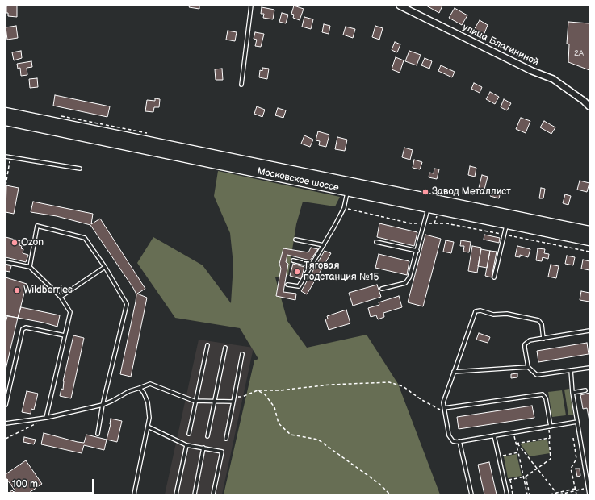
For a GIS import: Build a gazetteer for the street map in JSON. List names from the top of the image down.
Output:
{
  "streets": {
    "main road": ["Московское шоссе"],
    "street": ["улица Благининой"]
  },
  "places": [
    "Завод Металлист",
    "Ozon",
    "Тяговая подстанция №15",
    "Wildberries"
  ],
  "house_numbers": ["2А"],
  "scale_bar": "100 m"
}
